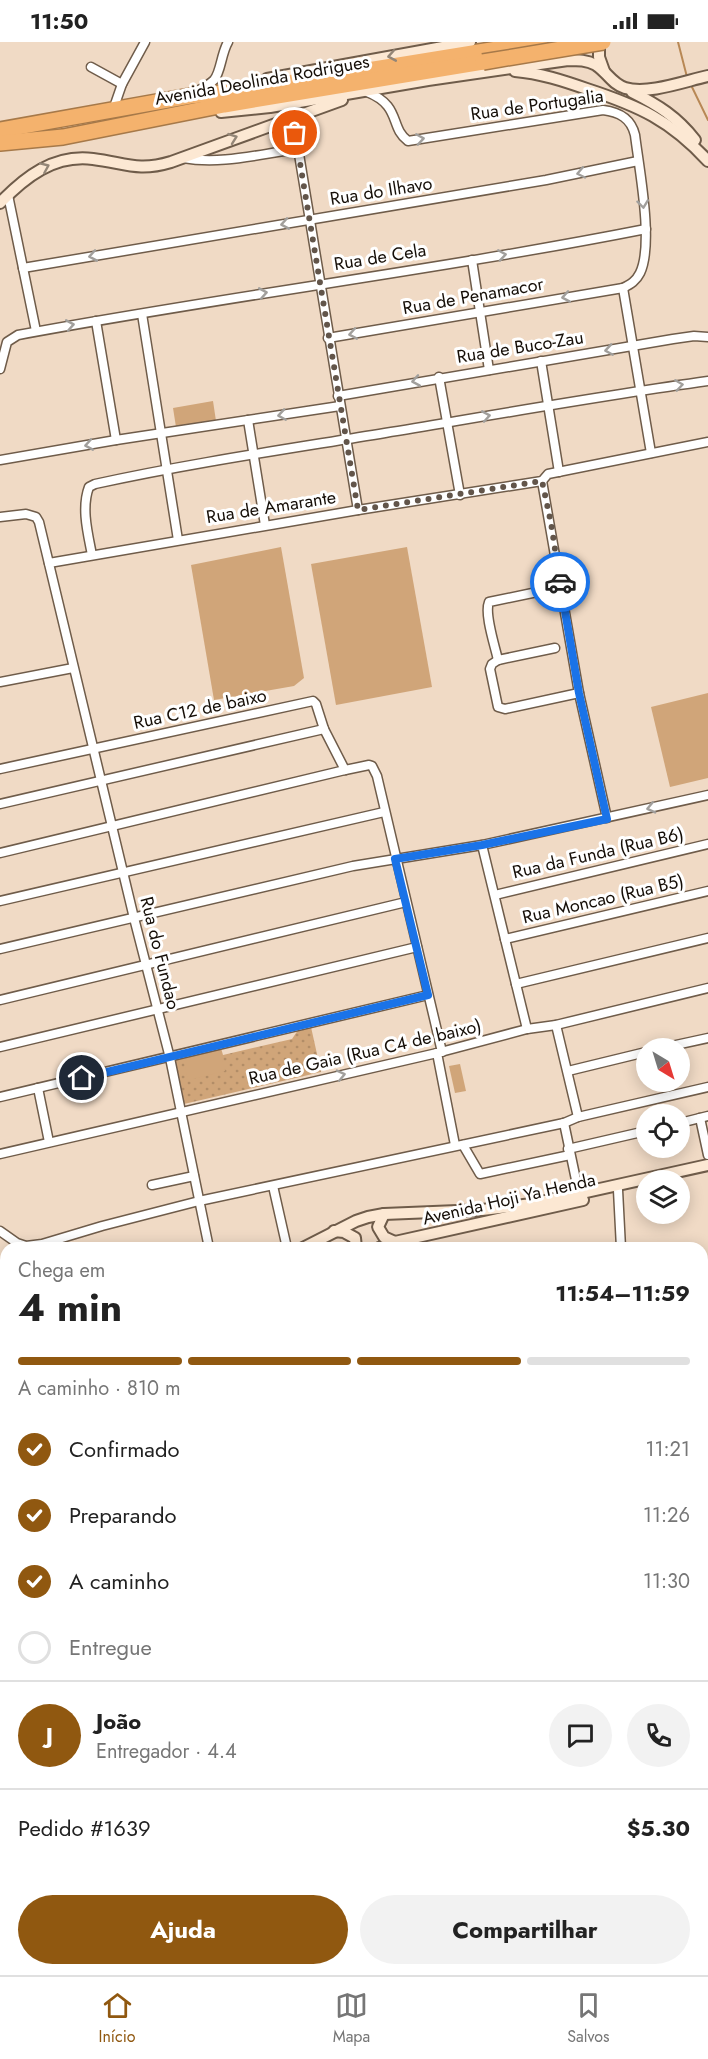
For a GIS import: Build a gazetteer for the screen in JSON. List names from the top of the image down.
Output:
{
  "streets": {
    "highway": ["Avenida Deolinda Rodrigues"],
    "main road": ["Avenida Hoji Ya Henda"],
    "street": [
      "Rua de Portugalia",
      "Rua do Ilhavo",
      "Rua de Cela",
      "Rua de Penamacor",
      "Rua de Buco-Zau",
      "Rua de Amarante",
      "Rua C12 de baixo",
      "Rua da Funda (Rua B6)",
      "Rua Moncao (Rua B5)",
      "Rua do Fundao",
      "Rua de Gaia (Rua C4 de baixo)"
    ]
  },
  "crossings": [
    ["Rua de Portugalia", "Rua do Ilhavo"],
    ["Rua de Portugalia", "Rua de Cela"],
    ["Rua de Portugalia", "Rua de Penamacor"],
    ["Rua de Amarante", "Rua do Fundao"],
    ["Rua C12 de baixo", "Rua do Fundao"],
    ["Rua do Fundao", "Rua de Gaia (Rua C4 de baixo)"]
  ],
  "one_way": ["Rua do Ilhavo", "Rua de Cela", "Rua de Penamacor"],
  "north": "bottom right",
  "page": {
    "status": "11:50",
    "heading": ["4 min", "Chega em", "11:54–11:59"],
    "panel": [
      "João",
      "Entregador · 4.4",
      "Pedido #1639",
      "$5.30"
    ],
    "bar": "A caminho · 810 m",
    "list": [
      ["Confirmado", "11:21"],
      ["Preparando", "11:26"],
      ["A caminho", "11:30"],
      "Entregue"
    ],
    "round": "J",
    "buttons": ["Ajuda", "Compartilhar"],
    "tabs": ["Início", "Mapa", "Salvos"]
  }
}
